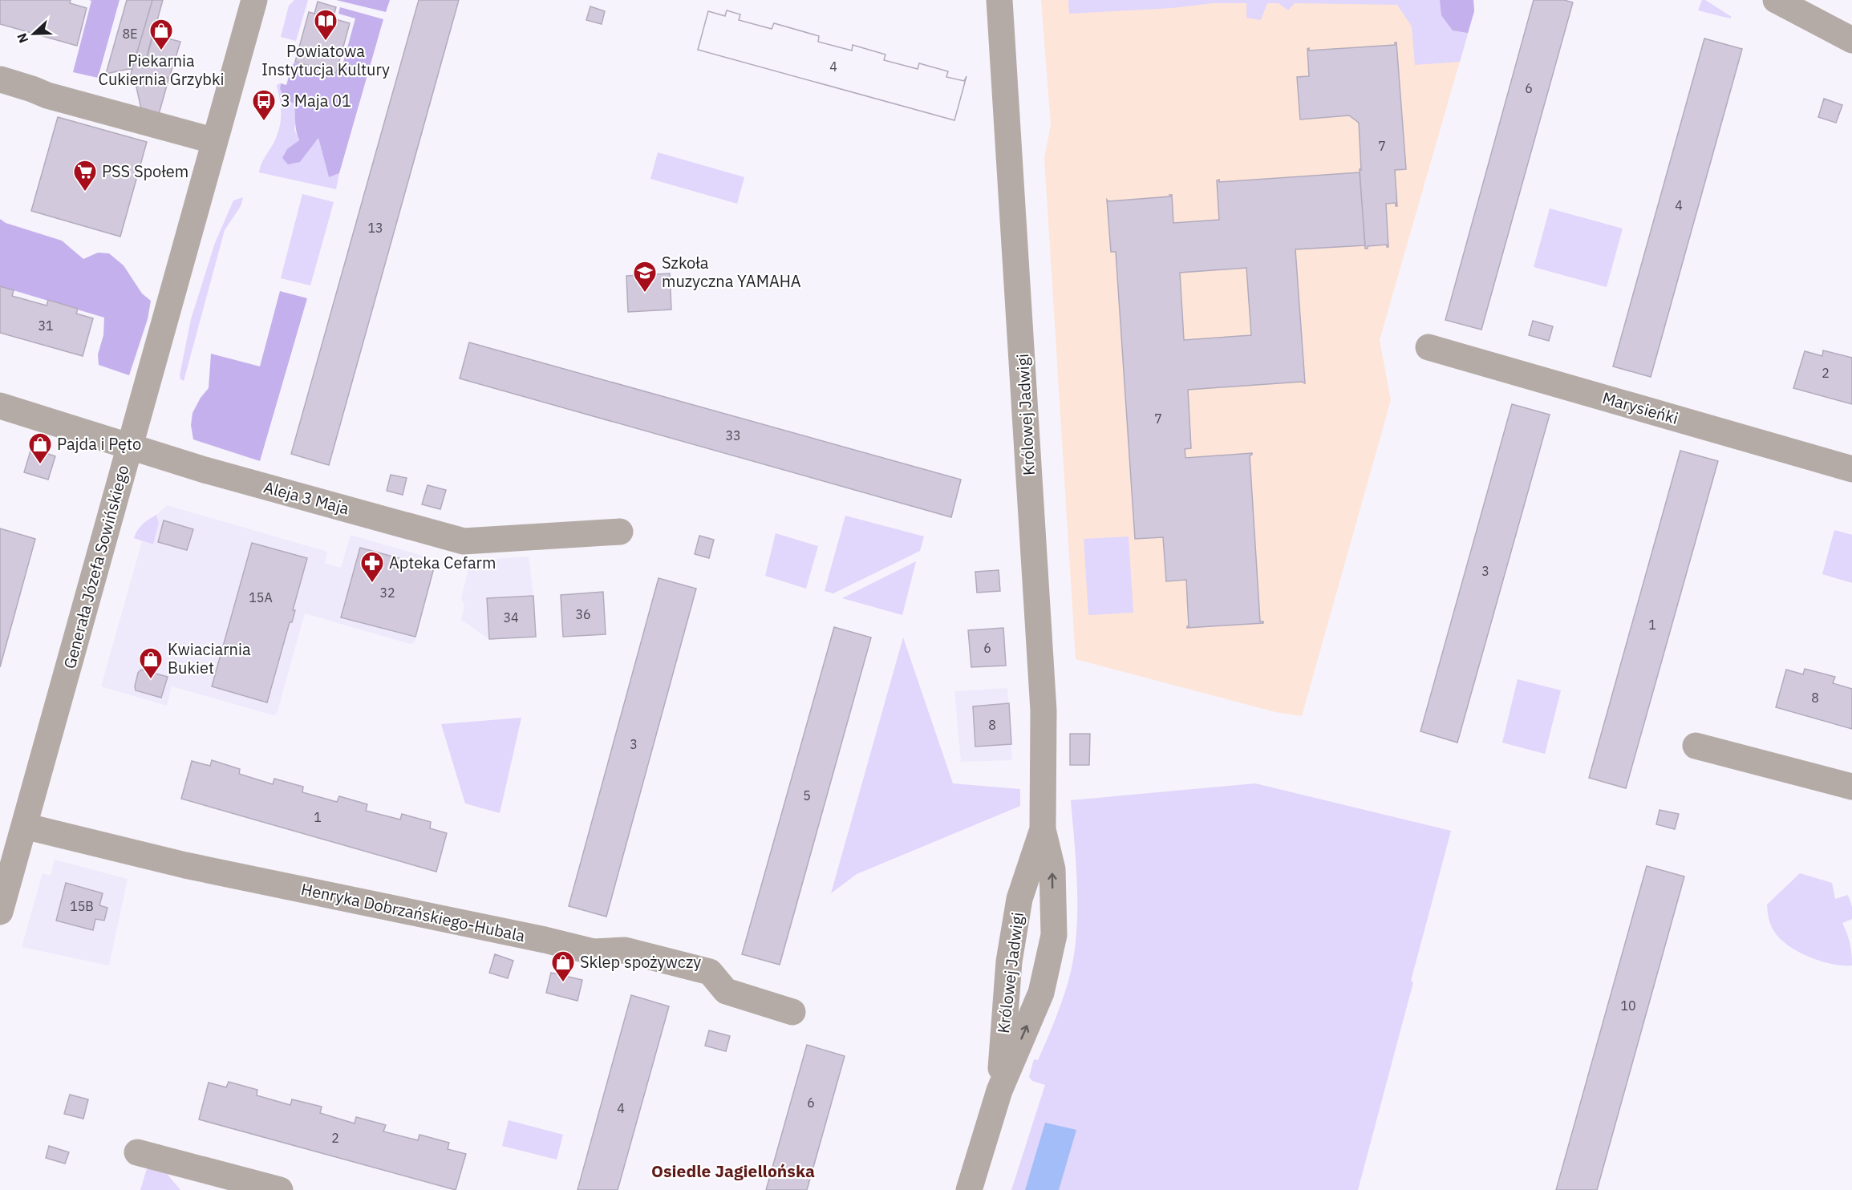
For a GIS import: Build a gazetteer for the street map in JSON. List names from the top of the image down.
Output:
{
  "streets": {
    "street": [
      "Marysieńki",
      "Królowej Jadwigi",
      "Aleja 3 Maja",
      "Generała Józefa Sowińskiego",
      "Henryka Dobrzańskiego-Hubala"
    ]
  },
  "crossings": [
    ["Aleja 3 Maja", "Generała Józefa Sowińskiego"],
    ["Generała Józefa Sowińskiego", "Henryka Dobrzańskiego-Hubala"]
  ],
  "districts": ["Osiedle Jagiellońska"],
  "places": {
    "library": ["Powiatowa Instytucja Kultury"],
    "shop": [
      "Piekarnia Cukiernia Grzybki",
      "Pajda i Pęto",
      "Kwiaciarnia Bukiet",
      "Sklep spożywczy"
    ],
    "bus stop": ["3 Maja 01"],
    "supermarket": ["PSS Społem"],
    "school or university": ["Szkoła muzyczna YAMAHA"],
    "pharmacy": ["Apteka Cefarm"]
  },
  "house_numbers": [
    "8E",
    "4",
    "6",
    "7",
    "4",
    "13",
    "31",
    "2",
    "7",
    "33",
    "3",
    "32",
    "15A",
    "36",
    "34",
    "1",
    "6",
    "8",
    "8",
    "3",
    "5",
    "1",
    "15B",
    "10",
    "6",
    "4",
    "2"
  ],
  "north": "left"
}
